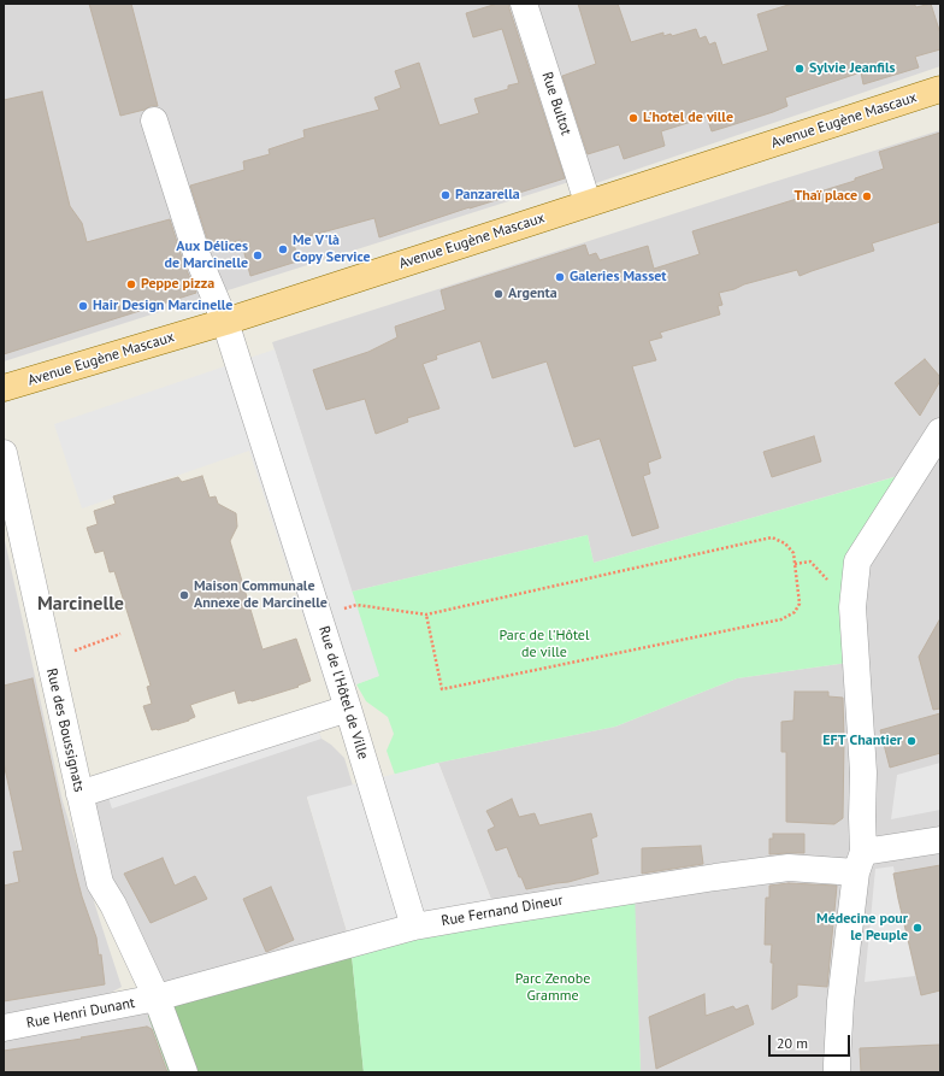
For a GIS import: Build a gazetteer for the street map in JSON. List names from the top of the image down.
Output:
{
  "streets": {
    "main road": ["Avenue Eugène Mascaux"],
    "street": [
      "Rue Bultot",
      "Rue de l'Hôtel de Ville",
      "Rue des Boussignats",
      "Rue Fernand Dineur",
      "Rue Henri Dunant"
    ]
  },
  "crossings": [
    ["Rue Bultot", "Avenue Eugène Mascaux"],
    ["Avenue Eugène Mascaux", "Rue de l'Hôtel de Ville"],
    ["Rue de l'Hôtel de Ville", "Rue Fernand Dineur"],
    ["Rue des Boussignats", "Rue Fernand Dineur"],
    ["Rue des Boussignats", "Rue Henri Dunant"],
    ["Rue Fernand Dineur", "Rue Henri Dunant"]
  ],
  "districts": ["Marcinelle"],
  "parks": ["Parc de l'Hôtel de ville", "Parc Zenobe Gramme"],
  "places": [
    "Sylvie Jeanfils",
    "L'hotel de ville",
    "Panzarella",
    "Thaï place",
    "Me V'là Copy Service",
    "Aux Délices de Marcinelle",
    "Galeries Masset",
    "Peppe pizza",
    "Argenta",
    "Hair Design Marcinelle",
    "Maison Communale Annexe de Marcinelle",
    "EFT Chantier",
    "Médecine pour le Peuple"
  ],
  "scale_bar": "20 m"
}
